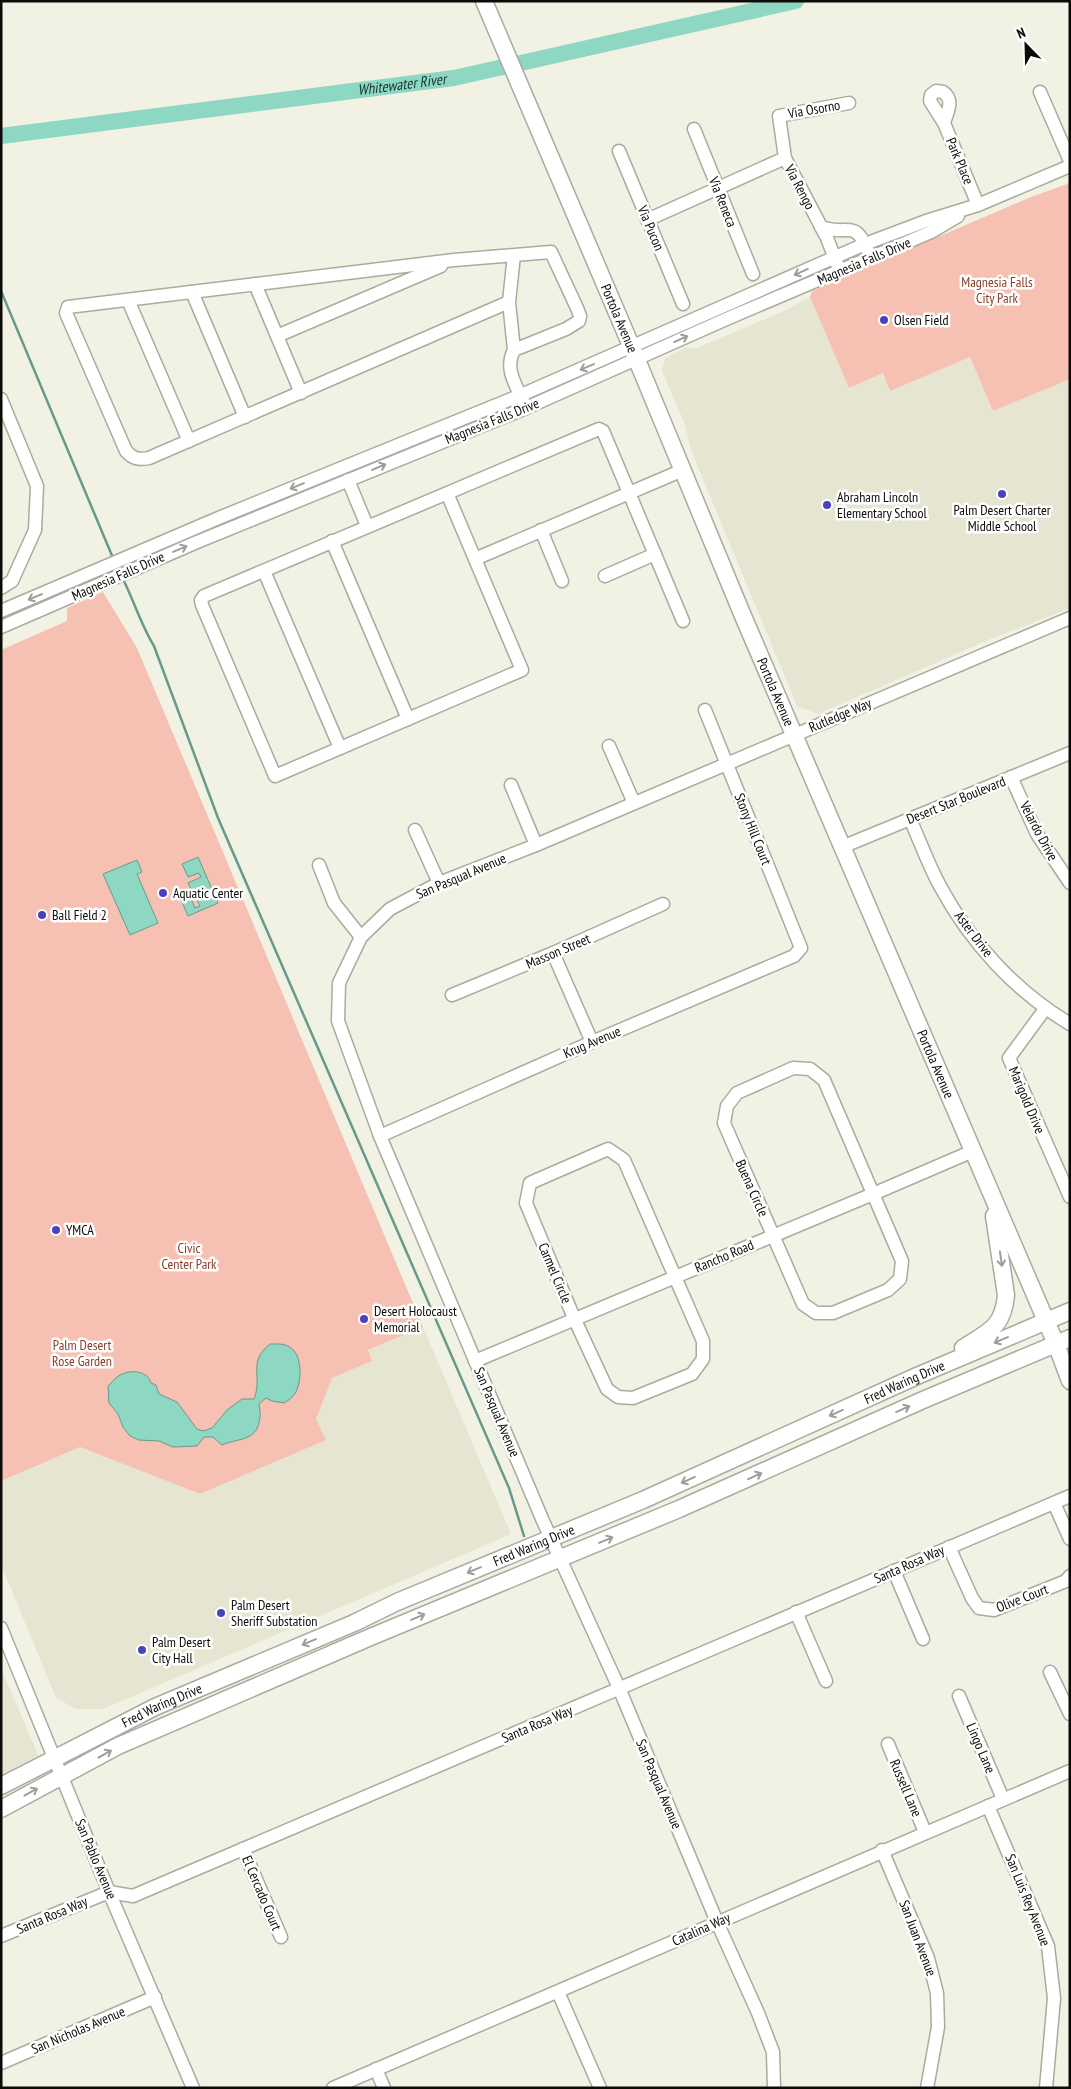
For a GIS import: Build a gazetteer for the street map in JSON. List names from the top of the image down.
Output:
{
  "streets": {
    "main road": ["Portola Avenue", "Fred Waring Drive"],
    "street": [
      "Via Osorno",
      "Park Place",
      "Via Rengo",
      "Via Reneca",
      "Via Pucon",
      "Magnesia Falls Drive",
      "Rutledge Way",
      "Desert Star Boulevard",
      "Stony Hill Court",
      "Velardo Drive",
      "San Pasqual Avenue",
      "Aster Drive",
      "Masson Street",
      "Krug Avenue",
      "Marigold Drive",
      "Buena Circle",
      "Rancho Road",
      "Carmel Circle",
      "Santa Rosa Way",
      "Olive Court",
      "Lingo Lane",
      "Russell Lane",
      "San Pablo Avenue",
      "El Cercado Court",
      "San Luis Rey Avenue",
      "Catalina Way",
      "San Juan Avenue",
      "San Nicholas Avenue"
    ]
  },
  "crossings": [
    ["Via Osorno", "Via Rengo"],
    ["Park Place", "Magnesia Falls Drive"],
    ["Via Rengo", "Magnesia Falls Drive"],
    ["Magnesia Falls Drive", "Portola Avenue"],
    ["Portola Avenue", "Rutledge Way"],
    ["Portola Avenue", "Desert Star Boulevard"],
    ["Portola Avenue", "Rancho Road"],
    ["Portola Avenue", "Fred Waring Drive"],
    ["Rutledge Way", "Stony Hill Court"],
    ["Rutledge Way", "San Pasqual Avenue"],
    ["Desert Star Boulevard", "Velardo Drive"],
    ["Desert Star Boulevard", "Aster Drive"],
    ["Stony Hill Court", "Krug Avenue"],
    ["San Pasqual Avenue", "Krug Avenue"],
    ["San Pasqual Avenue", "Rancho Road"],
    ["San Pasqual Avenue", "Fred Waring Drive"],
    ["San Pasqual Avenue", "Santa Rosa Way"],
    ["San Pasqual Avenue", "Catalina Way"],
    ["Aster Drive", "Marigold Drive"],
    ["Buena Circle", "Rancho Road"],
    ["Rancho Road", "Carmel Circle"],
    ["Fred Waring Drive", "San Pablo Avenue"],
    ["Santa Rosa Way", "Olive Court"],
    ["Santa Rosa Way", "San Pablo Avenue"],
    ["Santa Rosa Way", "El Cercado Court"],
    ["Lingo Lane", "Catalina Way"],
    ["Russell Lane", "Catalina Way"],
    ["San Pablo Avenue", "San Nicholas Avenue"],
    ["San Luis Rey Avenue", "Catalina Way"],
    ["Catalina Way", "San Juan Avenue"]
  ],
  "water": ["Whitewater River"],
  "parks": ["Magnesia Falls City Park", "Civic Center Park", "Palm Desert Rose Garden"],
  "places": [
    "Olsen Field",
    "Palm Desert Charter Middle School",
    "Abraham Lincoln Elementary School",
    "Aquatic Center",
    "Ball Field 2",
    "YMCA",
    "Desert Holocaust Memorial",
    "Palm Desert Sheriff Substation",
    "Palm Desert City Hall"
  ],
  "north": "top left"
}
